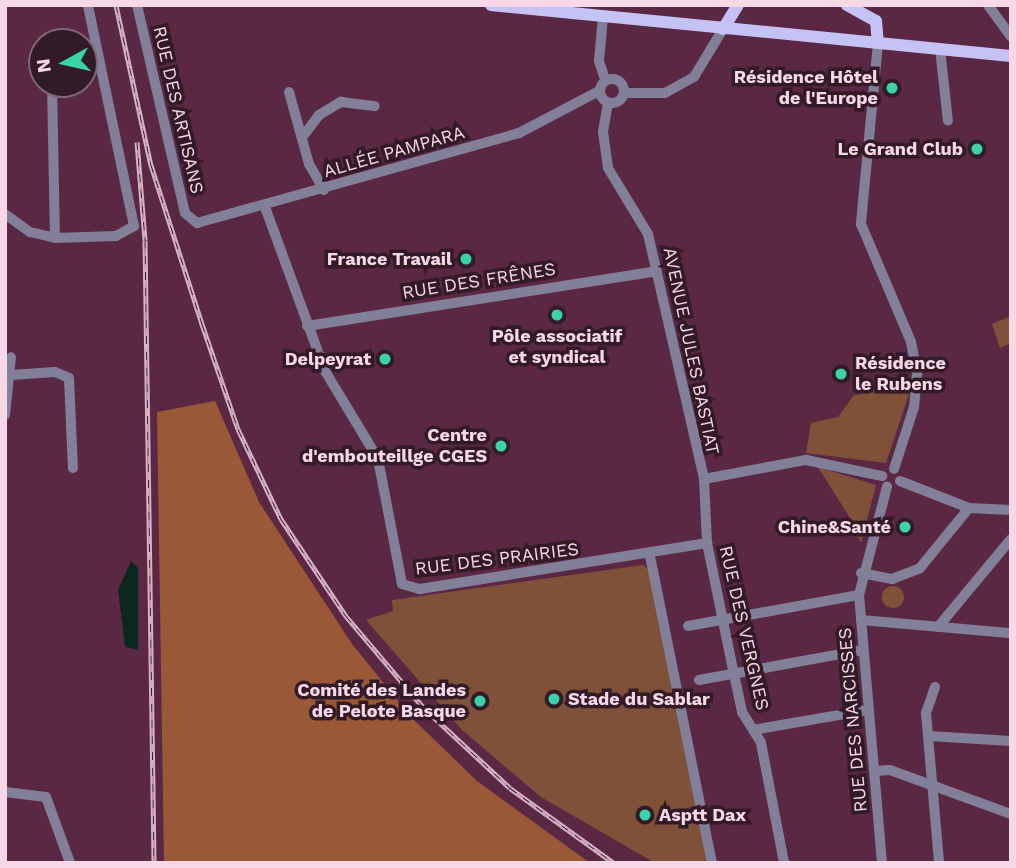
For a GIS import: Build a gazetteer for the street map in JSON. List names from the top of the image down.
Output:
{
  "streets": {
    "street": [
      "RUE DES ARTISANS",
      "ALLÉE PAMPARA",
      "RUE DES FRÊNES",
      "AVENUE JULES BASTIAT",
      "RUE DES PRAIRIES",
      "RUE DES VERGNES",
      "RUE DES NARCISSES"
    ]
  },
  "crossings": [
    ["RUE DES ARTISANS", "ALLÉE PAMPARA"],
    ["ALLÉE PAMPARA", "RUE DES PRAIRIES"],
    ["RUE DES FRÊNES", "AVENUE JULES BASTIAT"],
    ["RUE DES FRÊNES", "RUE DES PRAIRIES"],
    ["AVENUE JULES BASTIAT", "RUE DES VERGNES"],
    ["RUE DES PRAIRIES", "RUE DES VERGNES"]
  ],
  "places": [
    "Résidence Hôtel de l'Europe",
    "Le Grand Club",
    "France Travail",
    "Pôle associatif et syndical",
    "Delpeyrat",
    "Résidence le Rubens",
    "Centre d'embouteillge CGES",
    "Chine&Santé",
    "Stade du Sablar",
    "Comité des Landes de Pelote Basque",
    "Asptt Dax"
  ],
  "north": "left"
}
